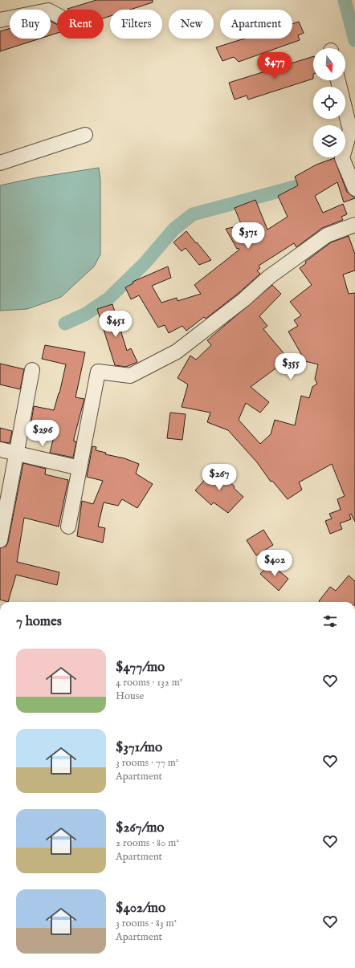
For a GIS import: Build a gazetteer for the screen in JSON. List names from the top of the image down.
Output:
{
  "north": "bottom",
  "page": {
    "chip": [
      "Buy",
      "Rent",
      "Filters",
      "New",
      "Apartment"
    ],
    "price": [
      "$477",
      "$371",
      "$451",
      "$355",
      "$296",
      "$267",
      "$402"
    ],
    "heading": "7 homes",
    "list": [
      {
        "name": "$477/mo",
        "note": "4 rooms · 132 m² · House"
      },
      {
        "name": "$371/mo",
        "note": "3 rooms · 77 m² · Apartment"
      },
      {
        "name": "$267/mo",
        "note": "2 rooms · 80 m² · Apartment"
      },
      {
        "name": "$402/mo",
        "note": "3 rooms · 83 m² · Apartment"
      }
    ]
  }
}
